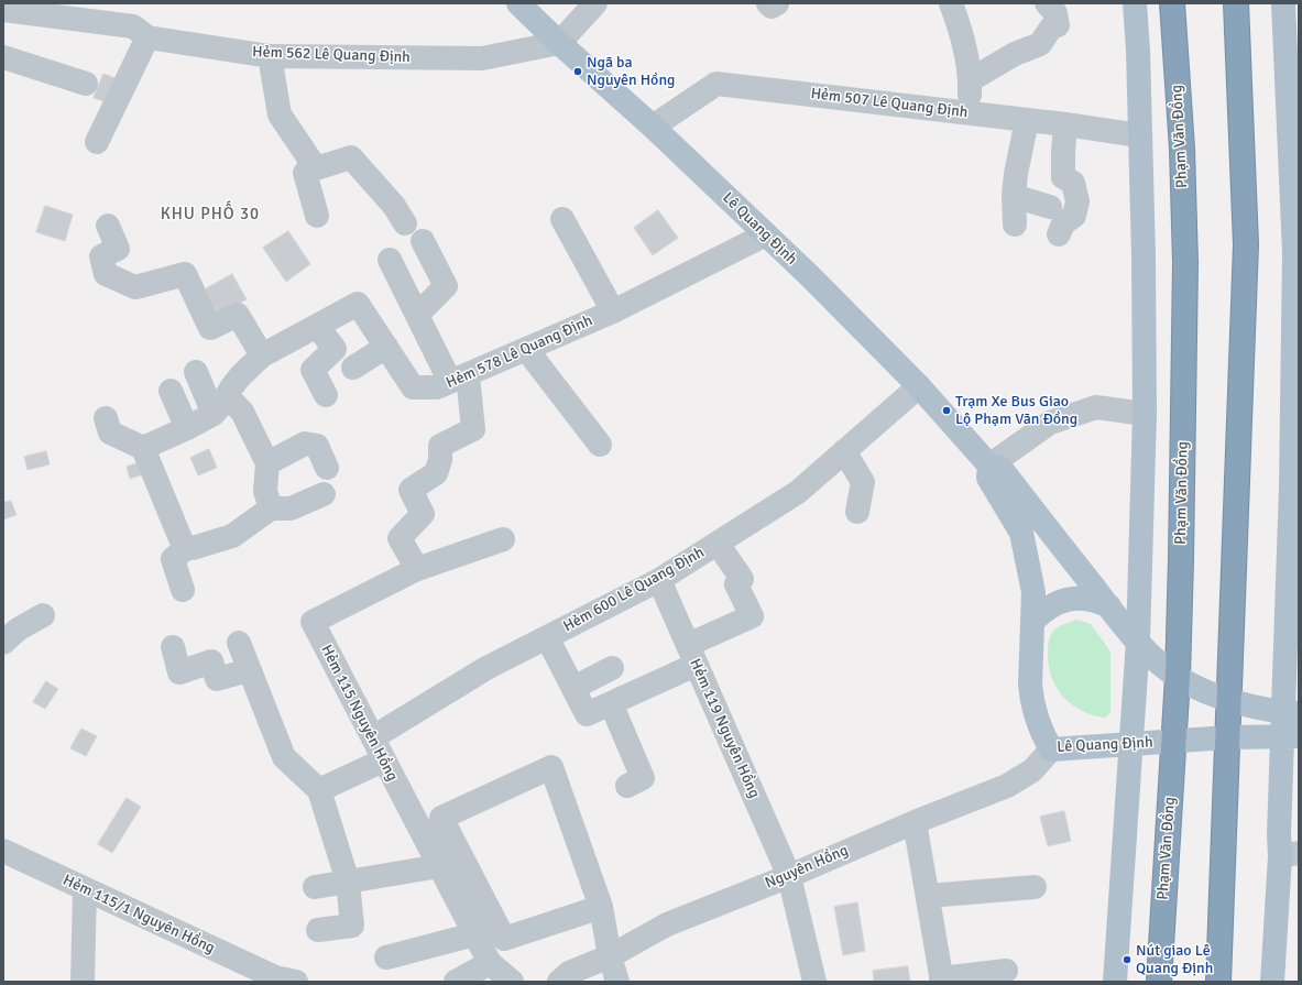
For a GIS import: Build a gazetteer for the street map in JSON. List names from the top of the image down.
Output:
{
  "streets": {
    "highway": ["Phạm Văn Đồng"],
    "main road": ["Lê Quang Định"],
    "street": [
      "Hẻm 562 Lê Quang Định",
      "Hẻm 507 Lê Quang Định",
      "Hẻm 578 Lê Quang Định",
      "Hẻm 600 Lê Quang Định",
      "Hẻm 115 Nguyên Hồng",
      "Hẻm 119 Nguyên Hồng",
      "Nguyên Hồng",
      "Hẻm 115/1 Nguyên Hồng"
    ]
  },
  "crossings": [
    ["Hẻm 562 Lê Quang Định", "Lê Quang Định"],
    ["Hẻm 507 Lê Quang Định", "Lê Quang Định"],
    ["Phạm Văn Đồng", "Lê Quang Định"],
    ["Lê Quang Định", "Hẻm 578 Lê Quang Định"],
    ["Lê Quang Định", "Hẻm 600 Lê Quang Định"],
    ["Lê Quang Định", "Nguyên Hồng"],
    ["Hẻm 600 Lê Quang Định", "Hẻm 115 Nguyên Hồng"],
    ["Hẻm 600 Lê Quang Định", "Hẻm 119 Nguyên Hồng"],
    ["Hẻm 119 Nguyên Hồng", "Nguyên Hồng"]
  ],
  "districts": ["KHU PHỐ 30"],
  "places": ["Ngã ba Nguyên Hồng", "Trạm Xe Bus Giao Lộ Phạm Văn Đồng", "Nút giao Lê Quang Định"]
}
